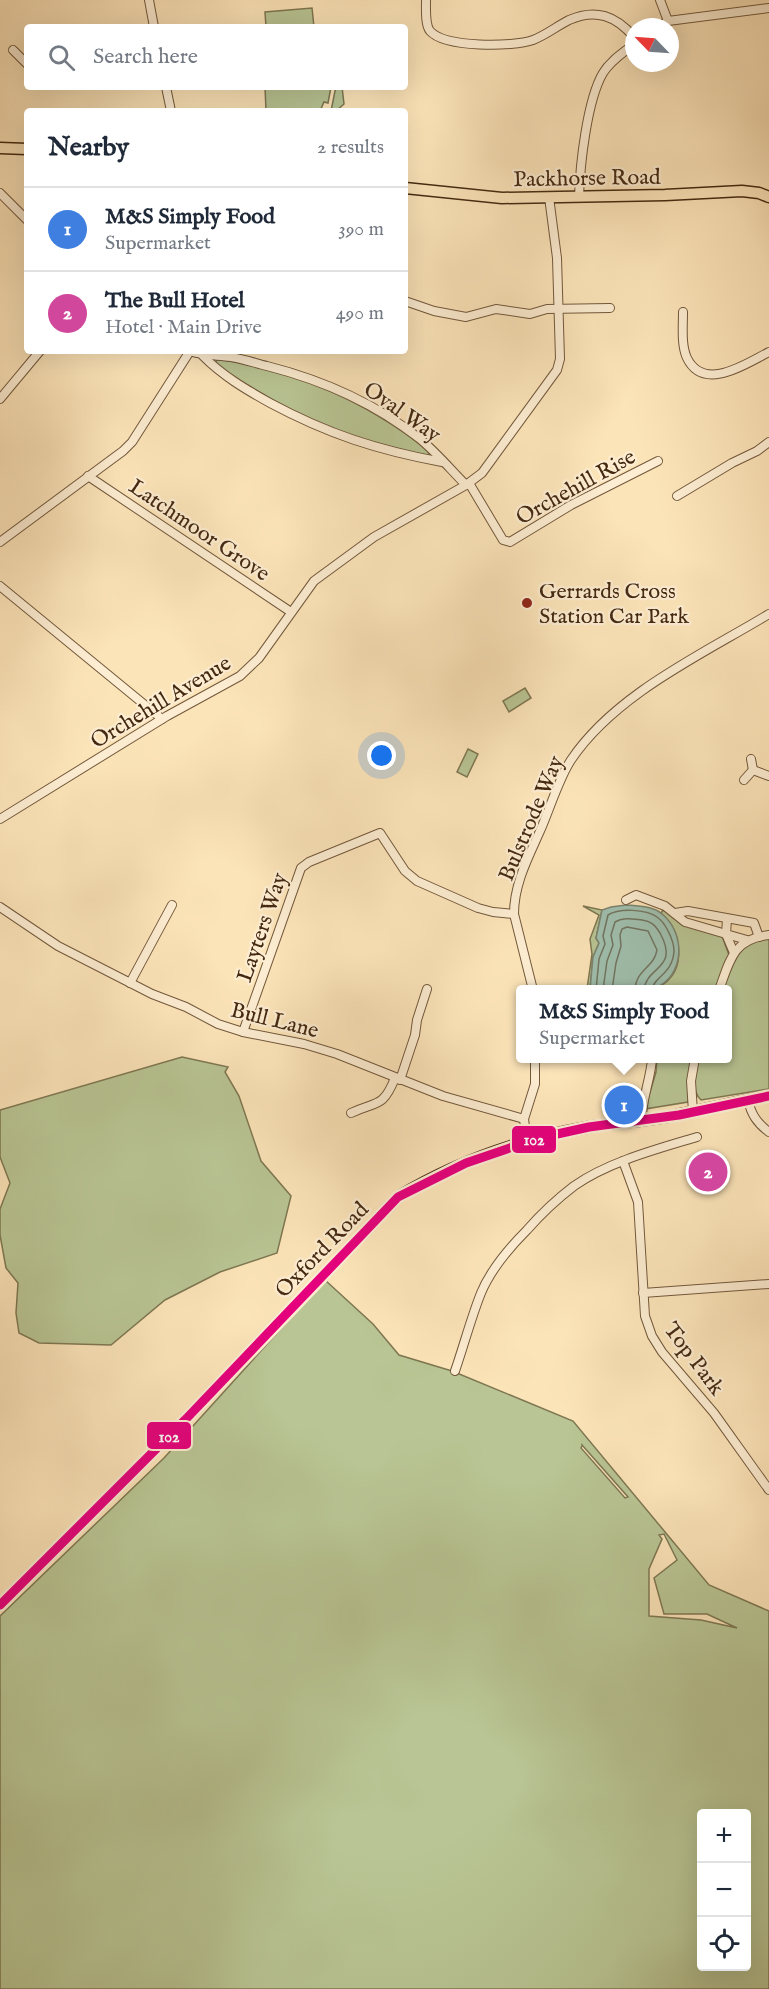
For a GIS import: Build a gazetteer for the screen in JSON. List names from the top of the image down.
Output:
{
  "streets": {
    "main road": ["Packhorse Road", "Oxford Road"],
    "street": [
      "Oval Way",
      "Orchehill Rise",
      "Latchmoor Grove",
      "Orchehill Avenue",
      "Bulstrode Way",
      "Layters Way",
      "Bull Lane",
      "Top Park"
    ]
  },
  "crossings": [
    ["Packhorse Road", "Orchehill Avenue"],
    ["Oval Way", "Orchehill Rise"],
    ["Oval Way", "Orchehill Avenue"],
    ["Orchehill Rise", "Orchehill Avenue"],
    ["Latchmoor Grove", "Orchehill Avenue"],
    ["Bulstrode Way", "Layters Way"],
    ["Layters Way", "Bull Lane"]
  ],
  "places": ["Gerrards Cross Station Car Park"],
  "lines": ["transit line 102"],
  "north": "top left",
  "page": {
    "search": "Search here",
    "heading": ["Nearby", "2 results"],
    "list": [
      {
        "mark": "1",
        "name": "M&S Simply Food",
        "note": "Supermarket",
        "value": "390 m"
      },
      {
        "mark": "2",
        "name": "The Bull Hotel",
        "note": "Hotel · Main Drive",
        "value": "490 m"
      }
    ],
    "popup": ["M&S Simply Food", "Supermarket"],
    "pins": ["1", "2"],
    "map_buttons": ["+", "−"]
  }
}
